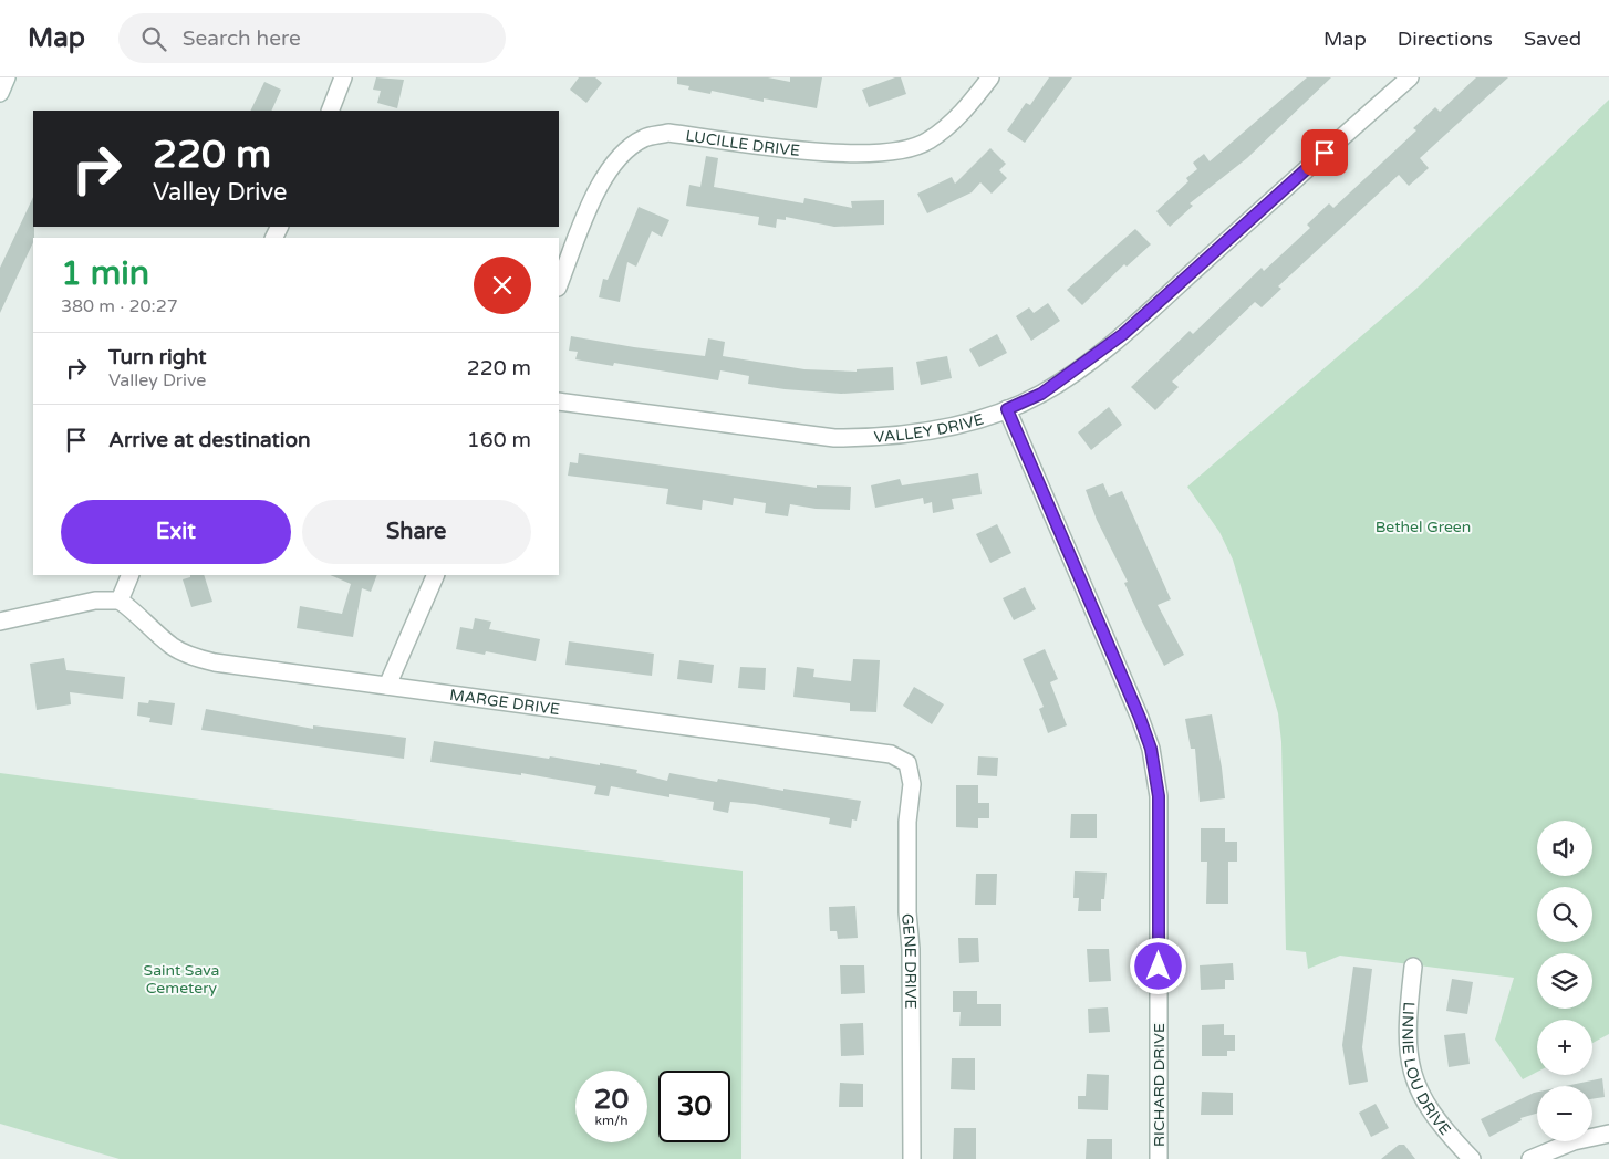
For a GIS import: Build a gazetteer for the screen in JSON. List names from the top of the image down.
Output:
{
  "streets": {
    "street": [
      "LUCILLE DRIVE",
      "VALLEY DRIVE",
      "MARGE DRIVE",
      "GENE DRIVE",
      "LINNIE LOU DRIVE",
      "RICHARD DRIVE"
    ]
  },
  "crossings": [
    ["VALLEY DRIVE", "RICHARD DRIVE"],
    ["MARGE DRIVE", "GENE DRIVE"]
  ],
  "parks": ["Bethel Green", "Saint Sava Cemetery"],
  "page": {
    "header": "Map",
    "search": "Search here",
    "nav": ["Map", "Directions", "Saved"],
    "turn": ["220 m", "Valley Drive"],
    "heading": ["1 min", "380 m · 20:27"],
    "list": [
      {
        "name": "Turn right",
        "note": "Valley Drive",
        "value": "220 m"
      },
      {
        "name": "Arrive at destination",
        "value": "160 m"
      }
    ],
    "buttons": ["Exit", "Share"],
    "map_buttons": ["+", "−"],
    "speed": "20 km/h",
    "limit": "30"
  }
}
